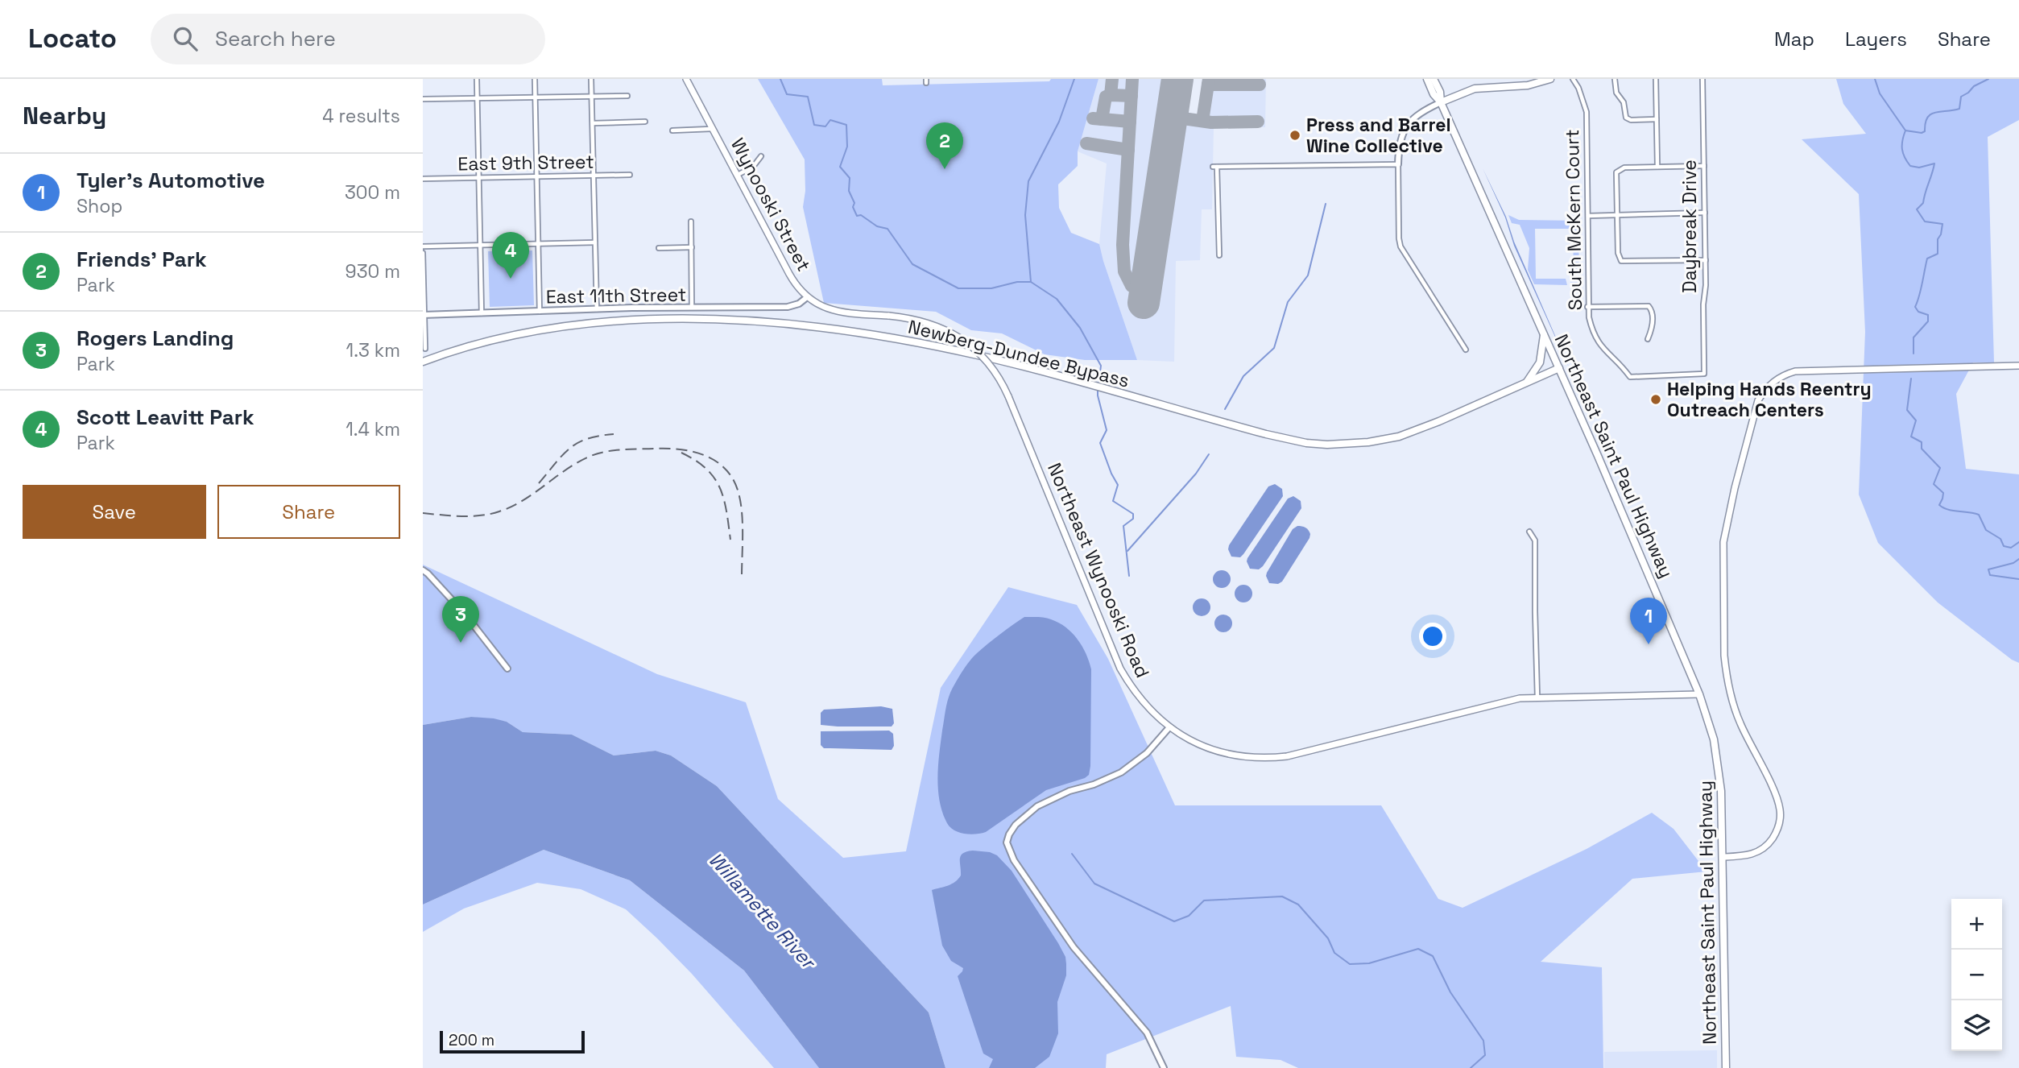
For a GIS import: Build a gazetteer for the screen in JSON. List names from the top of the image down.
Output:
{
  "streets": {
    "main road": [
      "Wynooski Street",
      "Newberg-Dundee Bypass",
      "Northeast Saint Paul Highway",
      "Northeast Wynooski Road"
    ],
    "street": [
      "East 9th Street",
      "South McKern Court",
      "Daybreak Drive",
      "East 11th Street"
    ]
  },
  "crossings": [
    ["Wynooski Street", "East 11th Street"],
    ["Wynooski Street", "Northeast Wynooski Road"],
    ["South McKern Court", "Daybreak Drive"],
    ["Newberg-Dundee Bypass", "Northeast Saint Paul Highway"],
    ["Northeast Saint Paul Highway", "Northeast Wynooski Road"]
  ],
  "water": ["Willamette River"],
  "places": ["Press and Barrel Wine Collective", "Helping Hands Reentry Outreach Centers"],
  "scale_bar": "200 m",
  "page": {
    "header": "Locato",
    "search": "Search here",
    "nav": ["Map", "Layers", "Share"],
    "heading": ["Nearby", "4 results"],
    "pins": [
      "2",
      "4",
      "3",
      "1"
    ],
    "list": [
      {
        "mark": "1",
        "name": "Tyler's Automotive",
        "note": "Shop",
        "value": "300 m"
      },
      {
        "mark": "2",
        "name": "Friends' Park",
        "note": "Park",
        "value": "930 m"
      },
      {
        "mark": "3",
        "name": "Rogers Landing",
        "note": "Park",
        "value": "1.3 km"
      },
      {
        "mark": "4",
        "name": "Scott Leavitt Park",
        "note": "Park",
        "value": "1.4 km"
      }
    ],
    "buttons": ["Save", "Share"],
    "map_buttons": ["+", "−"],
    "scale": "200 m"
  }
}
